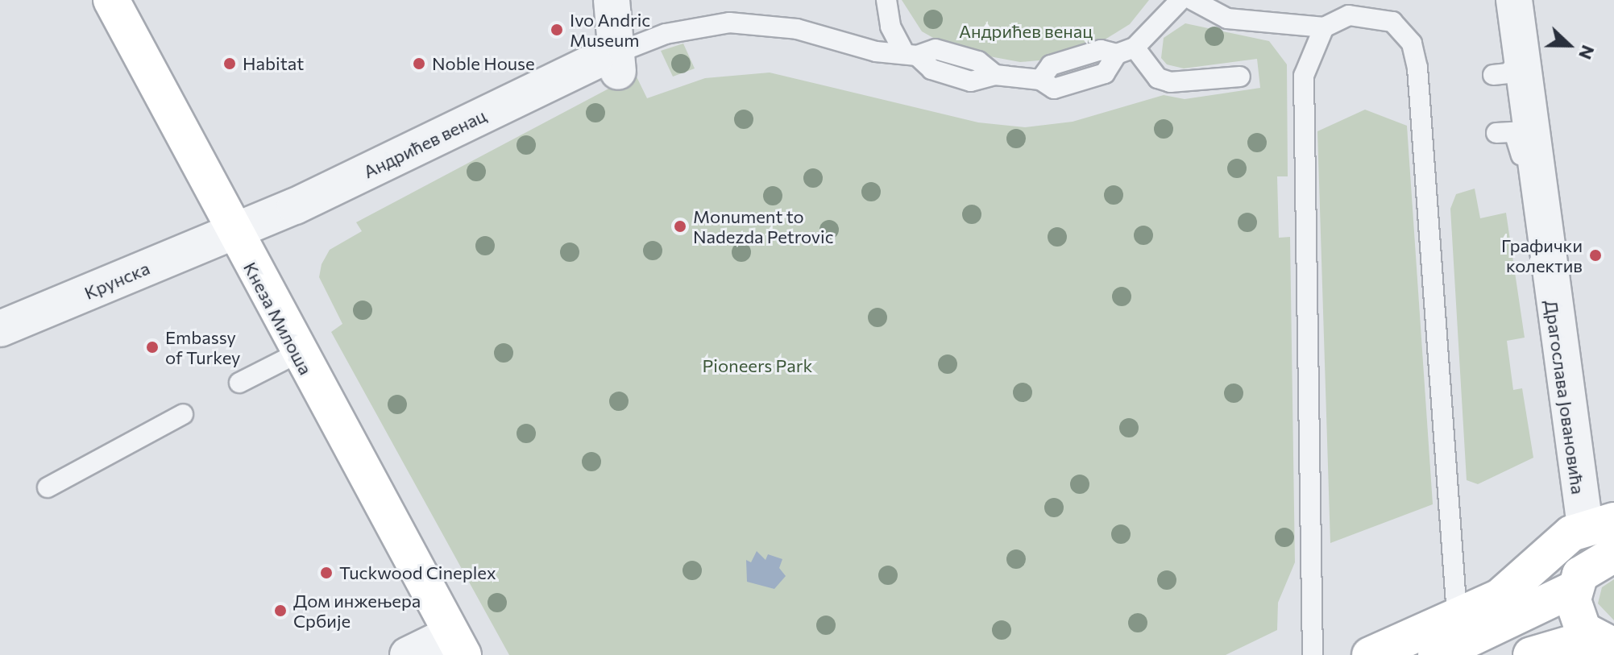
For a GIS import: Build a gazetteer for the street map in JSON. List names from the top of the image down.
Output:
{
  "streets": {
    "main road": ["Кнеза Милоша"],
    "street": ["Андрићев венац", "Крунска", "Драгослава Јовановића"]
  },
  "crossings": [
    ["Андрићев венац", "Крунска"],
    ["Андрићев венац", "Кнеза Милоша"],
    ["Крунска", "Кнеза Милоша"]
  ],
  "parks": ["Андрићев венац", "Pioneers Park"],
  "places": [
    "Ivo Andric Museum",
    "Habitat",
    "Noble House",
    "Monument to Nadezda Petrovic",
    "Графички колектив",
    "Embassy of Turkey",
    "Tuckwood Cineplex",
    "Дом инжењера Србије"
  ],
  "north": "right"
}
